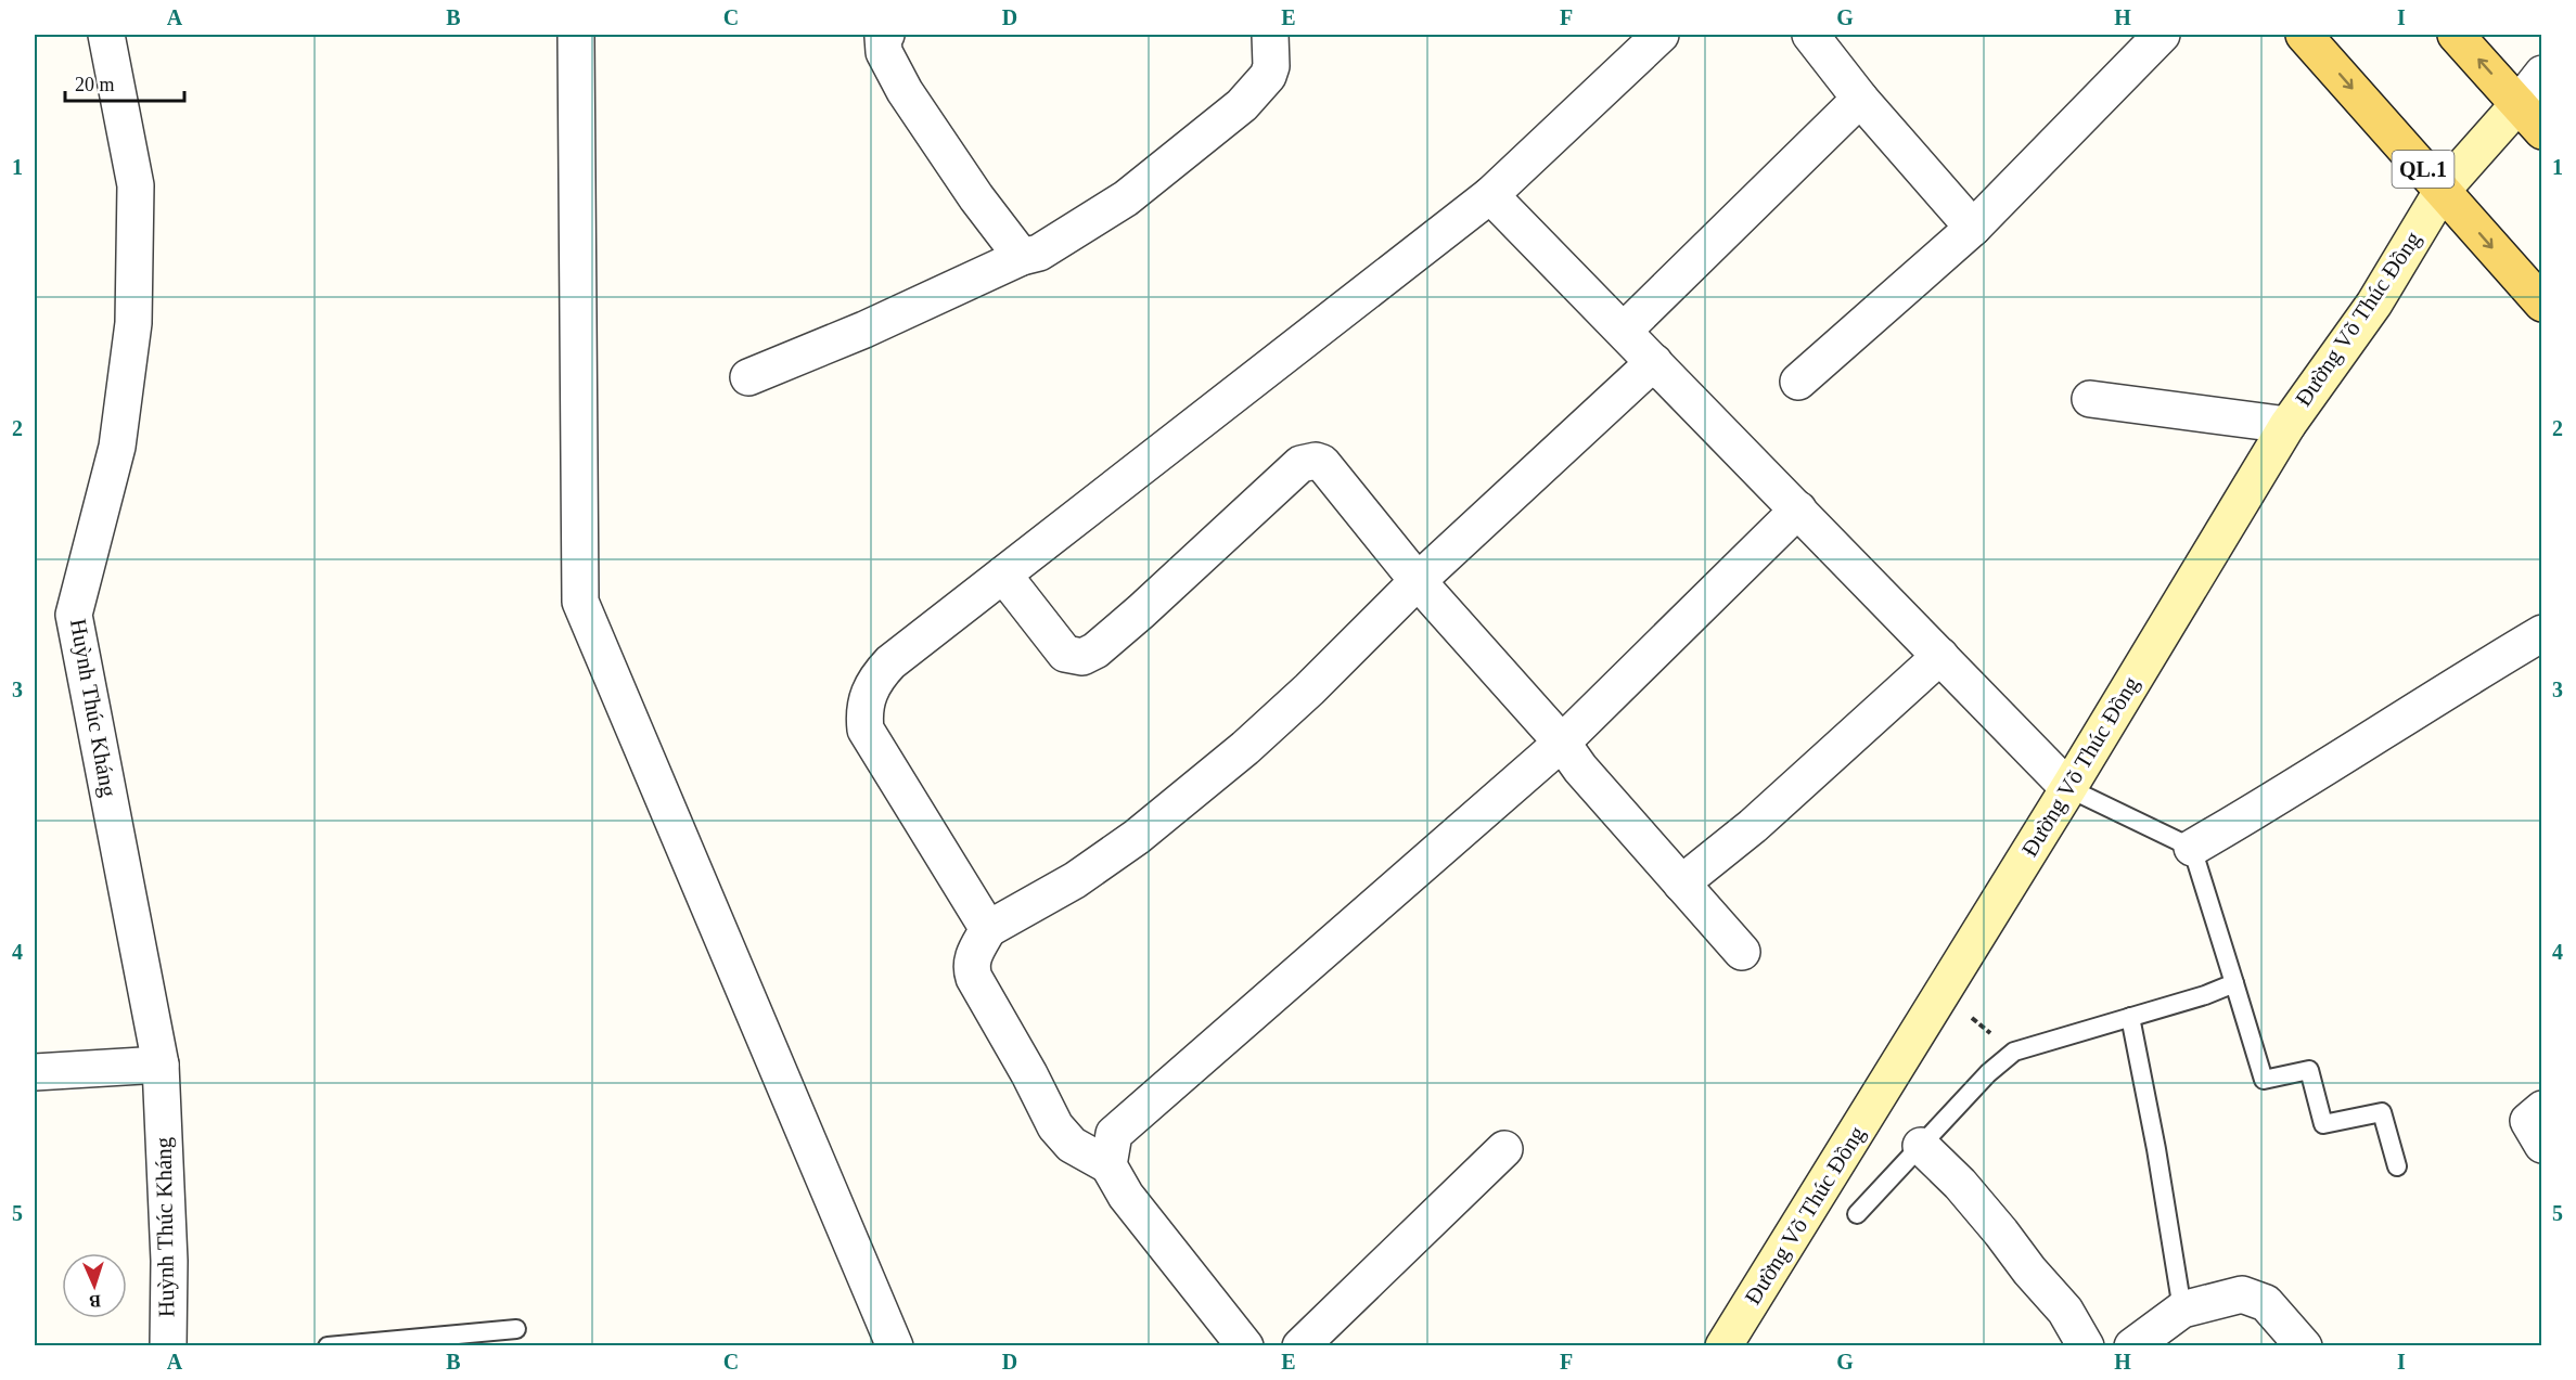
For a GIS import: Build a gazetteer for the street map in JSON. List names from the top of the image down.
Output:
{
  "streets": {
    "main road": ["QL.1"],
    "street": ["Đường Võ Thúc Đồng", "Huỳnh Thúc Kháng"]
  },
  "crossings": [
    ["QL.1", "Đường Võ Thúc Đồng"]
  ],
  "scale_bar": "20 m",
  "north": "bottom",
  "grid": {
    "columns": [
      "A",
      "B",
      "C",
      "D",
      "E",
      "F",
      "G",
      "H",
      "I"
    ],
    "rows": [
      "1",
      "2",
      "3",
      "4",
      "5"
    ]
  }
}
